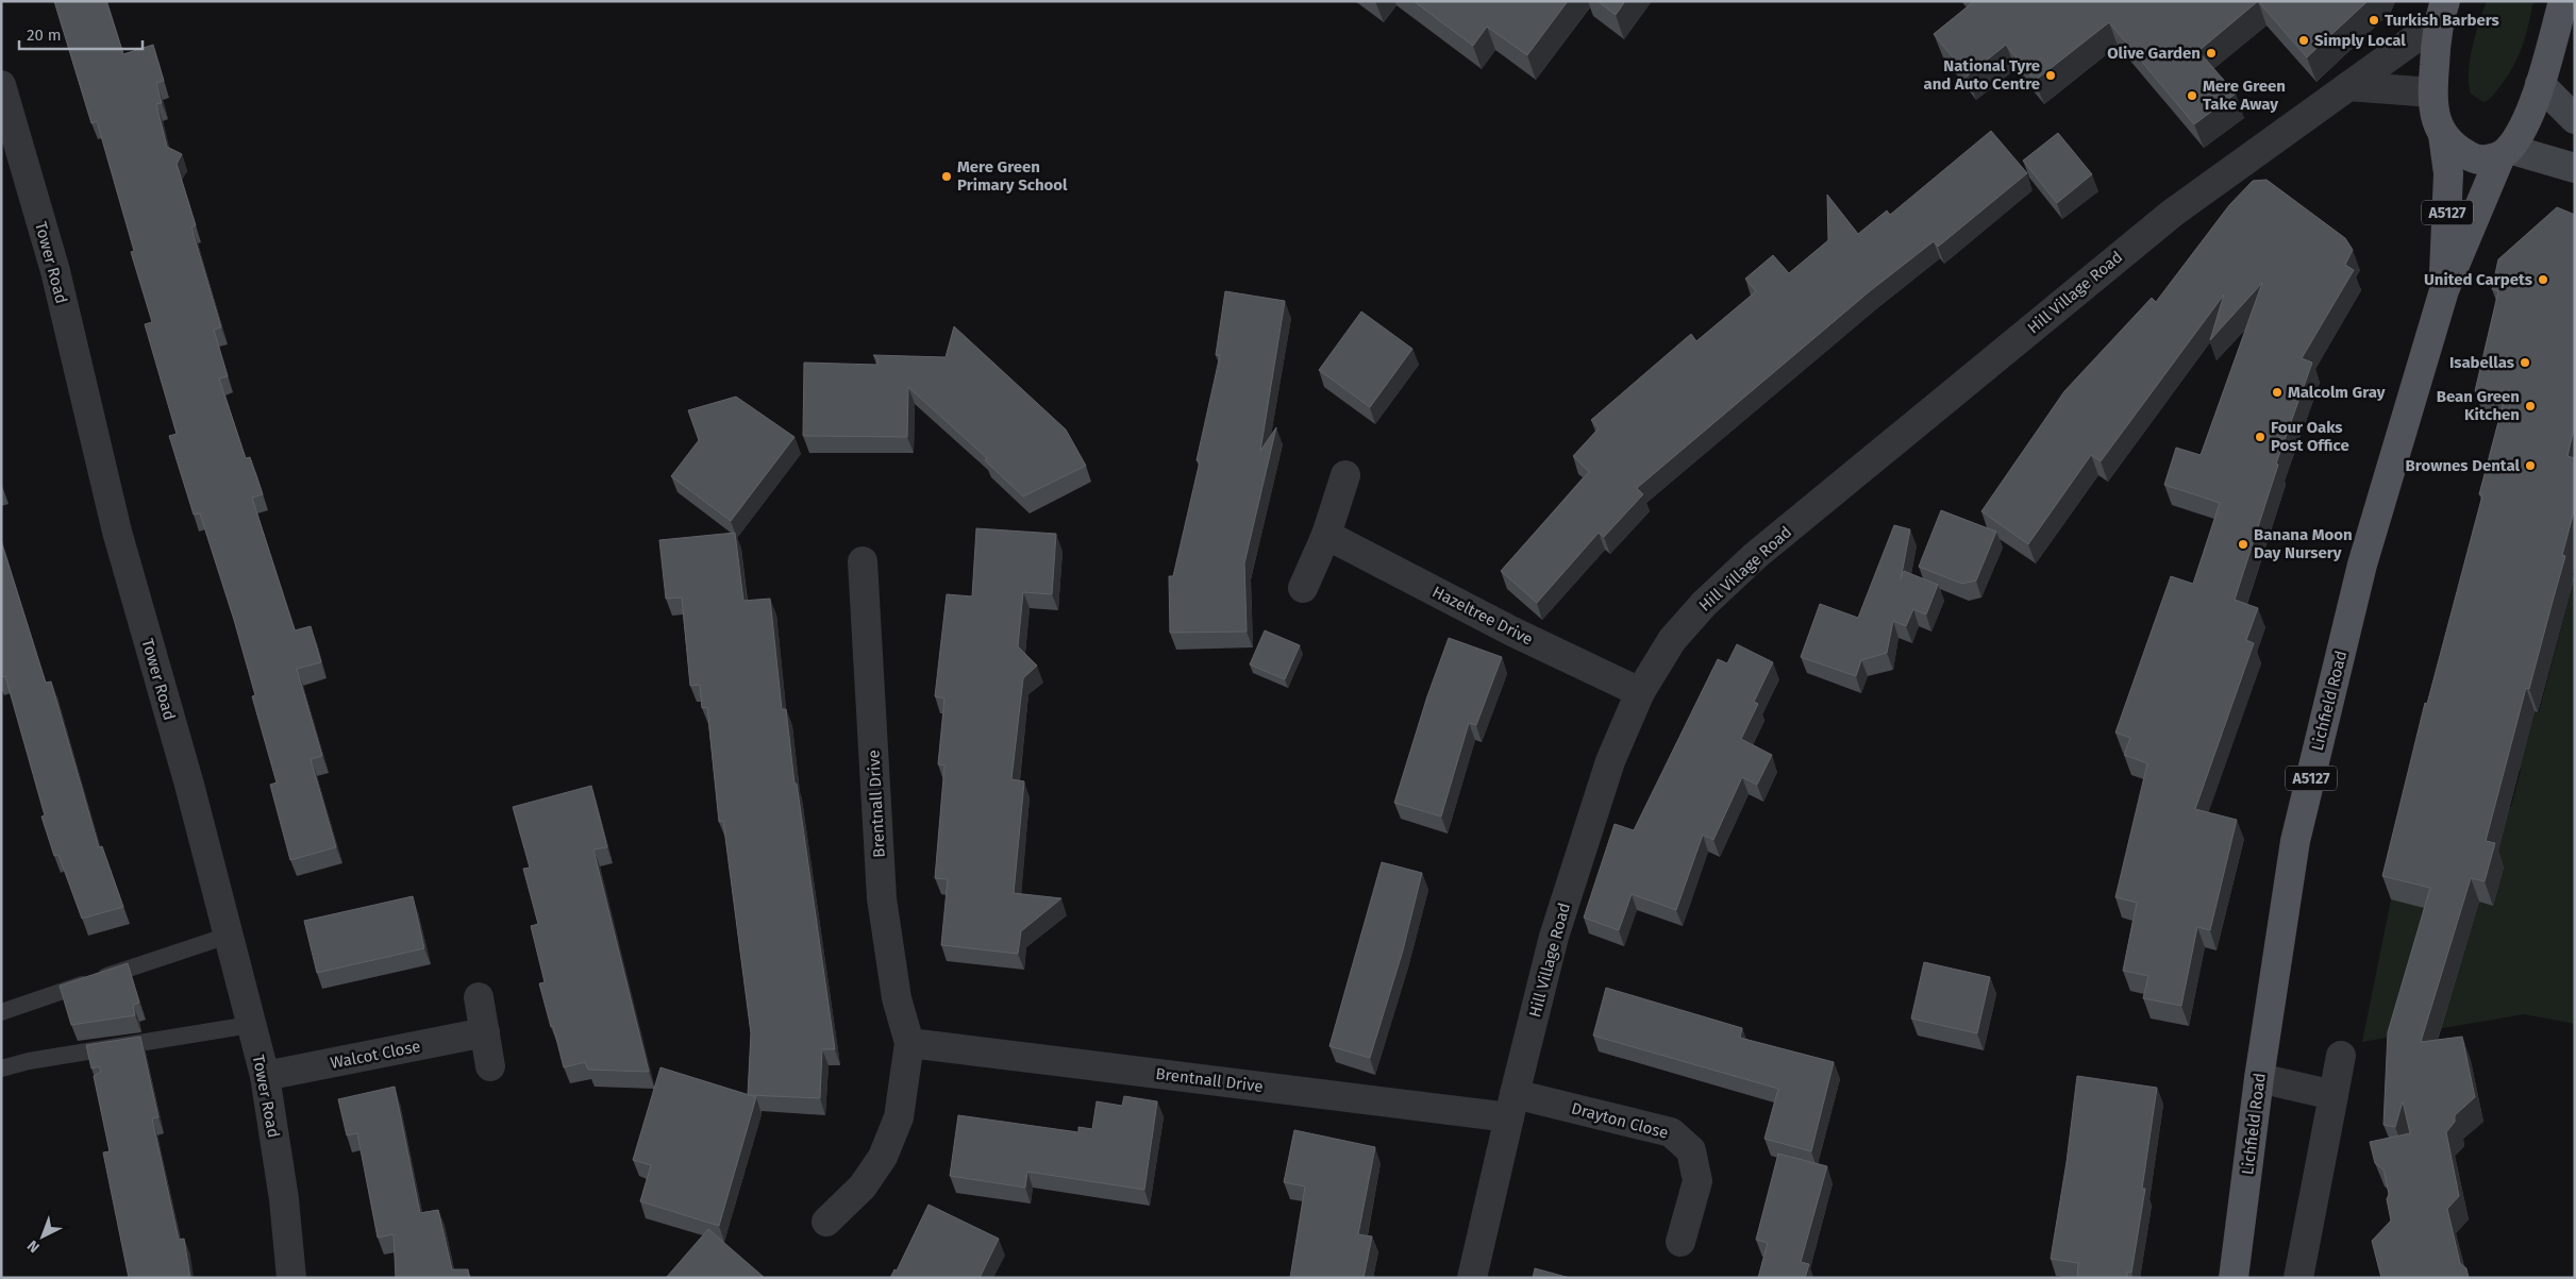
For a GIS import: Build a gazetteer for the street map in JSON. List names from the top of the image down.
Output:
{
  "streets": {
    "main road": ["A5127", "Lichfield Road"],
    "street": [
      "Tower Road",
      "Hill Village Road",
      "Hazeltree Drive",
      "Brentnall Drive",
      "Walcot Close",
      "Drayton Close"
    ]
  },
  "crossings": [
    ["Tower Road", "Walcot Close"],
    ["Hill Village Road", "Hazeltree Drive"],
    ["Hill Village Road", "Brentnall Drive"],
    ["Hill Village Road", "Drayton Close"],
    ["Brentnall Drive", "Drayton Close"]
  ],
  "places": [
    "Turkish Barbers",
    "Simply Local",
    "Olive Garden",
    "National Tyre and Auto Centre",
    "Mere Green Take Away",
    "Mere Green Primary School",
    "United Carpets",
    "Isabellas",
    "Malcolm Gray",
    "Bean Green Kitchen",
    "Four Oaks Post Office",
    "Brownes Dental",
    "Banana Moon Day Nursery"
  ],
  "scale_bar": "20 m",
  "north": "bottom left"
}
